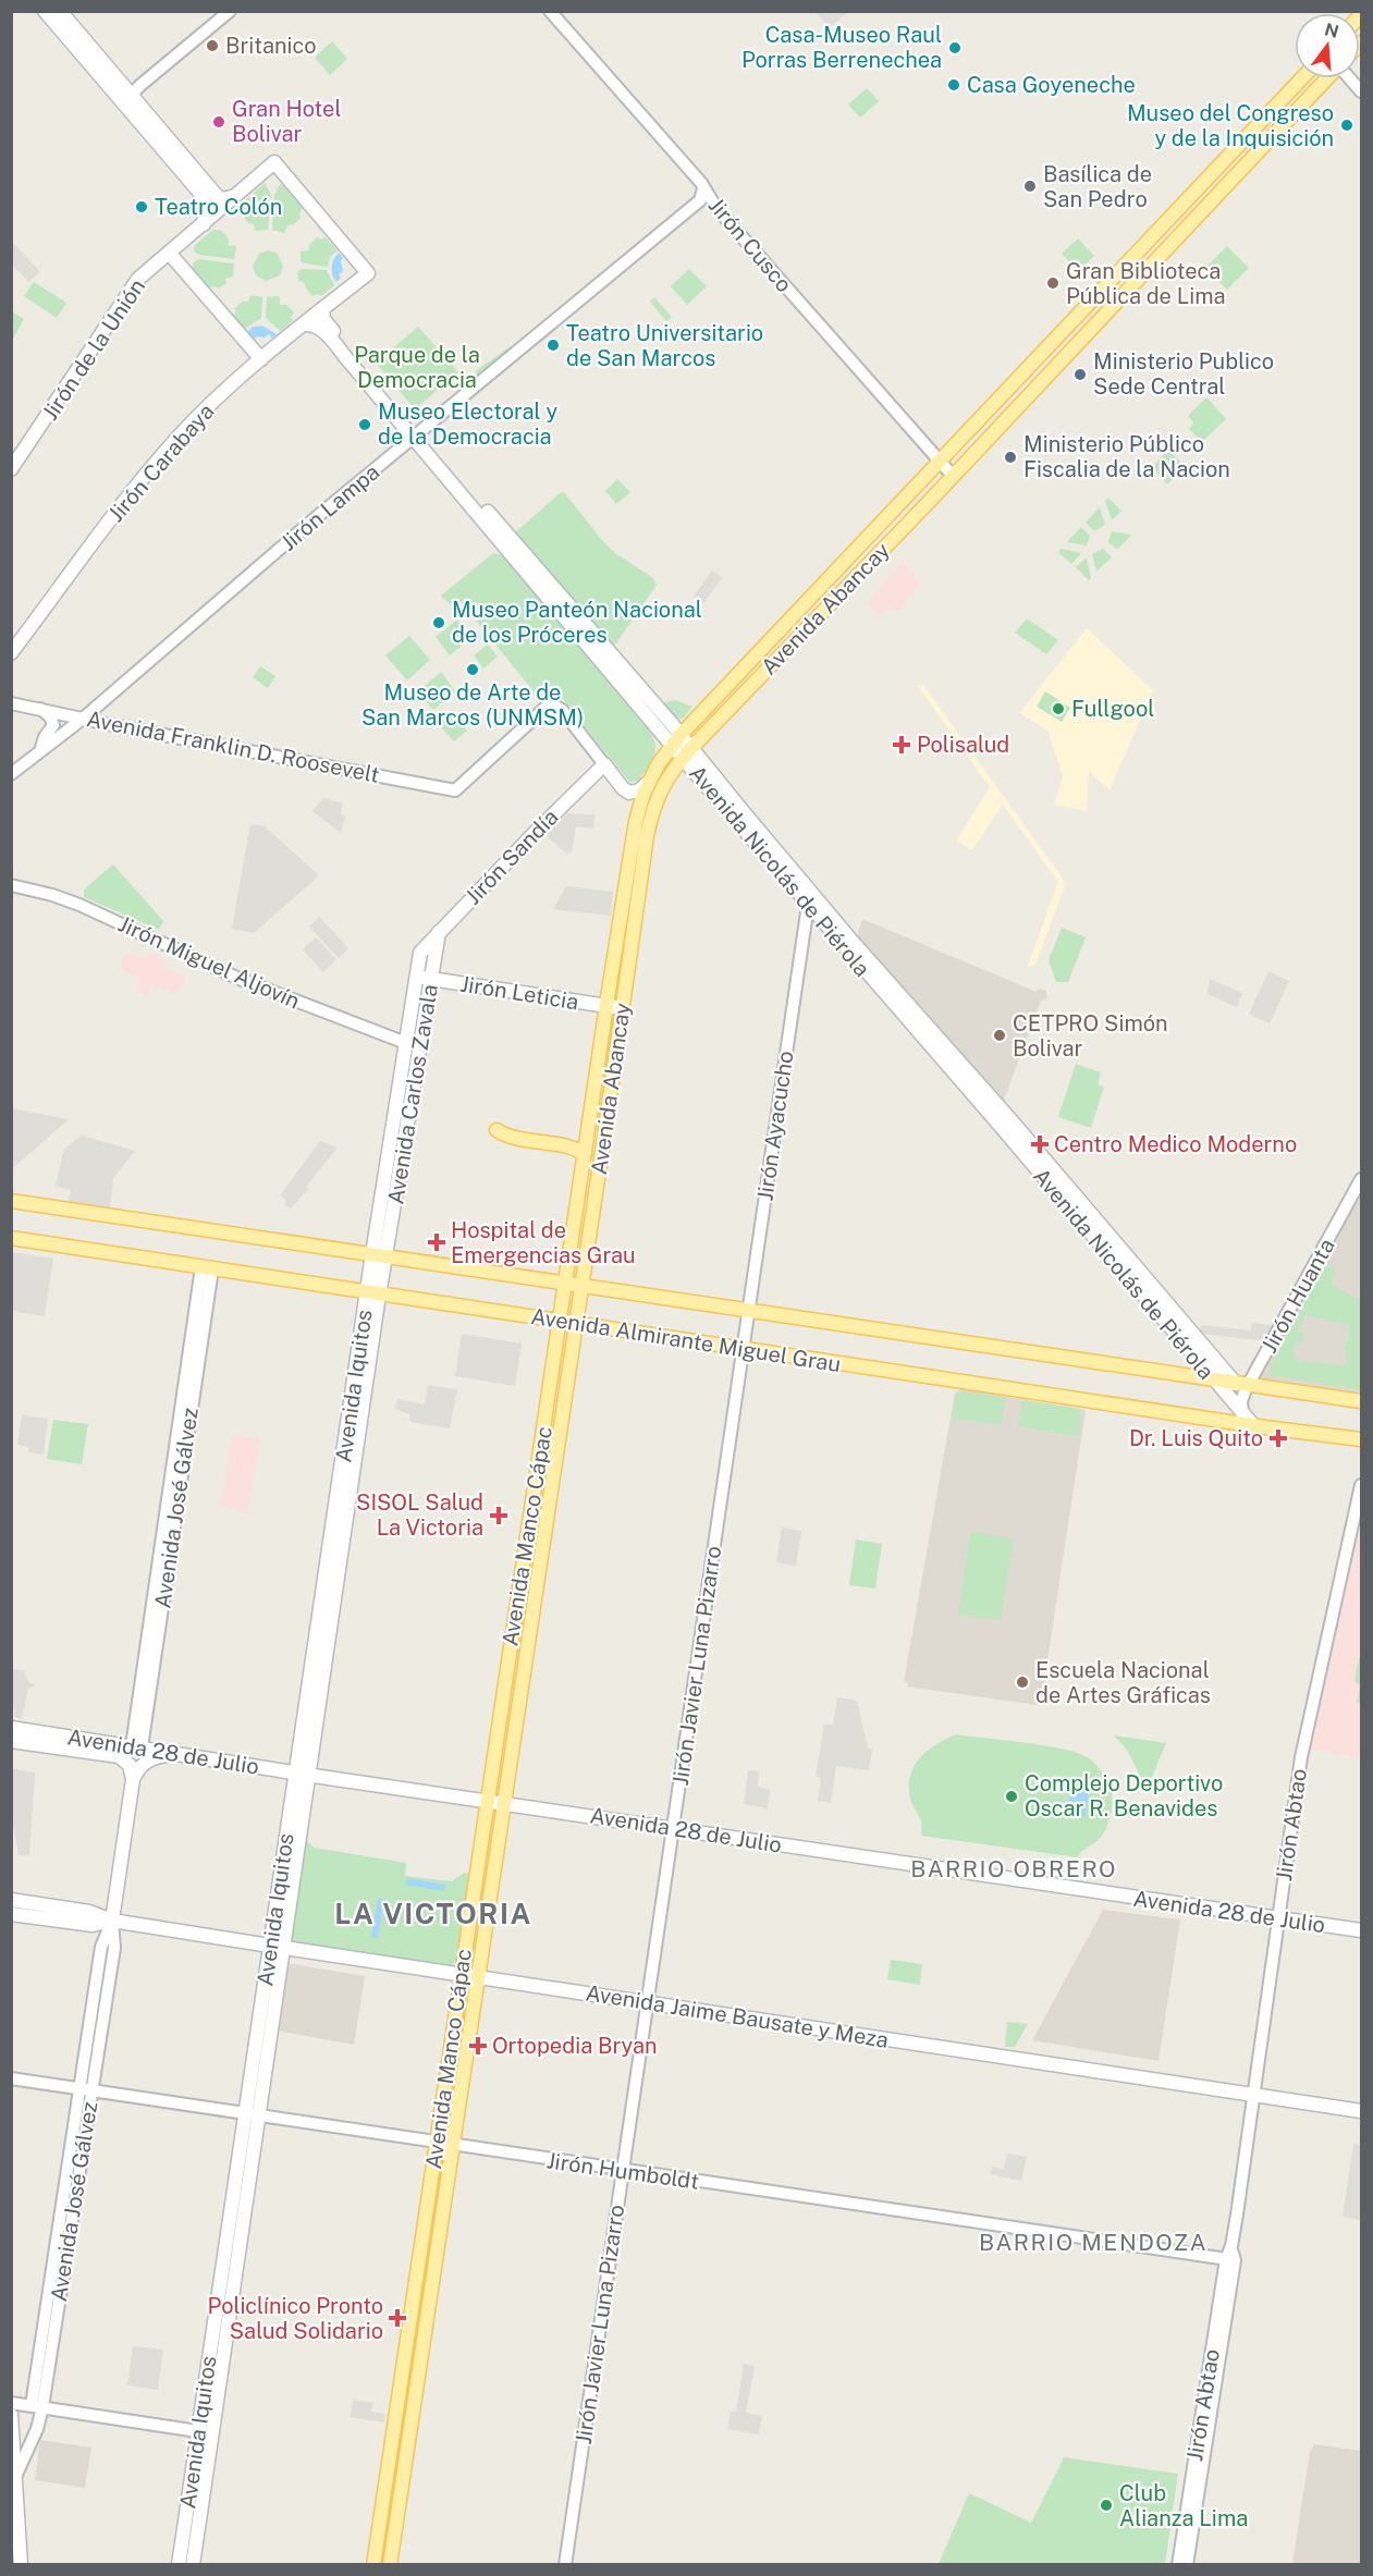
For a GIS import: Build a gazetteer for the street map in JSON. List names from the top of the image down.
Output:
{
  "streets": {
    "main road": [
      "Jirón de la Unión",
      "Jirón Carabaya",
      "Avenida Abancay",
      "Jirón Sandía",
      "Avenida Nicolás de Piérola",
      "Jirón Leticia",
      "Avenida Carlos Zavala",
      "Avenida Almirante Miguel Grau",
      "Avenida Iquitos",
      "Avenida José Gálvez",
      "Avenida Manco Cápac",
      "Avenida 28 de Julio",
      "Avenida Jaime Bausate y Meza"
    ],
    "street": [
      "Jirón Cusco",
      "Jirón Lampa",
      "Avenida Franklin D. Roosevelt",
      "Jirón Miguel Aljovín",
      "Jirón Ayacucho",
      "Jirón Huanta",
      "Jirón Javier Luna Pizarro",
      "Jirón Abtao",
      "Jirón Humboldt"
    ]
  },
  "crossings": [
    ["Jirón Cusco", "Jirón Lampa"],
    ["Jirón Cusco", "Avenida Abancay"],
    ["Jirón de la Unión", "Jirón Carabaya"],
    ["Jirón Carabaya", "Avenida Nicolás de Piérola"],
    ["Jirón Lampa", "Avenida Franklin D. Roosevelt"],
    ["Jirón Lampa", "Avenida Nicolás de Piérola"],
    ["Avenida Abancay", "Avenida Nicolás de Piérola"],
    ["Avenida Abancay", "Jirón Leticia"],
    ["Avenida Abancay", "Avenida Almirante Miguel Grau"],
    ["Avenida Abancay", "Avenida Manco Cápac"],
    ["Avenida Franklin D. Roosevelt", "Jirón Sandía"],
    ["Jirón Sandía", "Avenida Carlos Zavala"],
    ["Avenida Nicolás de Piérola", "Jirón Ayacucho"],
    ["Avenida Nicolás de Piérola", "Jirón Huanta"],
    ["Avenida Nicolás de Piérola", "Avenida Almirante Miguel Grau"],
    ["Jirón Miguel Aljovín", "Avenida Carlos Zavala"],
    ["Jirón Leticia", "Avenida Carlos Zavala"],
    ["Avenida Carlos Zavala", "Avenida Almirante Miguel Grau"],
    ["Avenida Carlos Zavala", "Avenida Iquitos"],
    ["Jirón Ayacucho", "Avenida Almirante Miguel Grau"],
    ["Jirón Ayacucho", "Jirón Javier Luna Pizarro"],
    ["Jirón Huanta", "Avenida Almirante Miguel Grau"],
    ["Avenida Almirante Miguel Grau", "Avenida Iquitos"],
    ["Avenida Almirante Miguel Grau", "Avenida José Gálvez"],
    ["Avenida Almirante Miguel Grau", "Avenida Manco Cápac"],
    ["Avenida Almirante Miguel Grau", "Jirón Javier Luna Pizarro"],
    ["Avenida Iquitos", "Avenida 28 de Julio"],
    ["Avenida Iquitos", "Avenida Jaime Bausate y Meza"],
    ["Avenida Iquitos", "Jirón Humboldt"],
    ["Avenida José Gálvez", "Avenida 28 de Julio"],
    ["Avenida José Gálvez", "Avenida Jaime Bausate y Meza"],
    ["Avenida José Gálvez", "Jirón Humboldt"],
    ["Avenida Manco Cápac", "Avenida 28 de Julio"],
    ["Avenida Manco Cápac", "Avenida Jaime Bausate y Meza"],
    ["Avenida Manco Cápac", "Jirón Humboldt"],
    ["Jirón Javier Luna Pizarro", "Avenida 28 de Julio"],
    ["Jirón Javier Luna Pizarro", "Avenida Jaime Bausate y Meza"],
    ["Jirón Javier Luna Pizarro", "Jirón Humboldt"],
    ["Avenida 28 de Julio", "Jirón Abtao"],
    ["Jirón Abtao", "Avenida Jaime Bausate y Meza"],
    ["Jirón Abtao", "Jirón Humboldt"]
  ],
  "districts": ["BARRIO OBRERO", "LA VICTORIA", "BARRIO MENDOZA"],
  "parks": ["Parque de la Democracia"],
  "places": {
    "other": [
      "Britanico",
      "Casa-Museo Raul Porras Berrenechea",
      "Casa Goyeneche",
      "Gran Hotel Bolivar",
      "Museo del Congreso y de la Inquisición",
      "Basílica de San Pedro",
      "Teatro Colón",
      "Gran Biblioteca Pública de Lima",
      "Teatro Universitario de San Marcos",
      "Ministerio Publico Sede Central",
      "Museo Electoral y de la Democracia",
      "Ministerio Público Fiscalia de la Nacion",
      "Museo Panteón Nacional de los Próceres",
      "Museo de Arte de San Marcos (UNMSM)",
      "Fullgool",
      "CETPRO Simón Bolivar",
      "Escuela Nacional de Artes Gráficas",
      "Complejo Deportivo Oscar R. Benavides",
      "Club Alianza Lima"
    ],
    "health": [
      "Polisalud",
      "Centro Medico Moderno",
      "Hospital de Emergencias Grau",
      "Dr. Luis Quito",
      "SISOL Salud La Victoria",
      "Ortopedia Bryan",
      "Policlínico Pronto Salud Solidario"
    ]
  },
  "north": "top"
}
